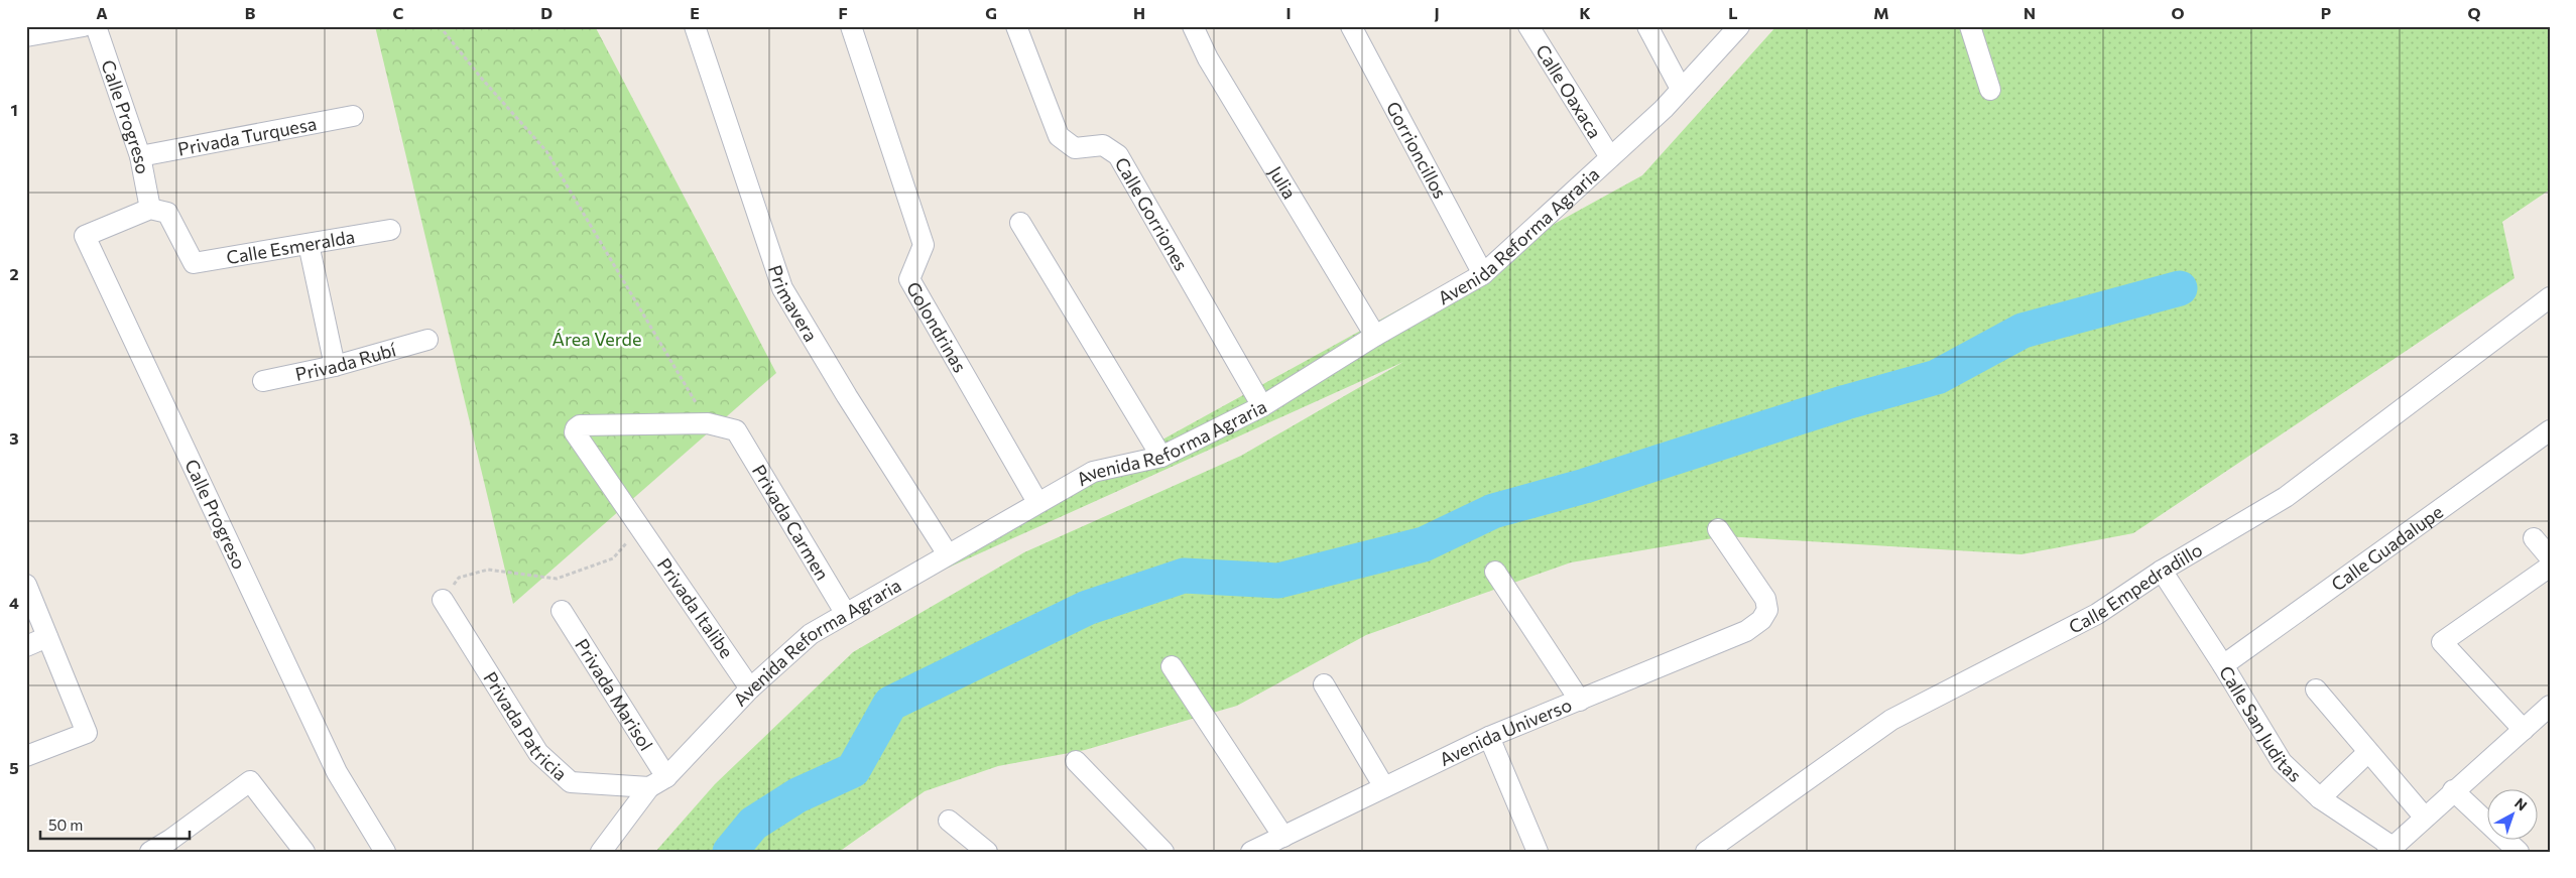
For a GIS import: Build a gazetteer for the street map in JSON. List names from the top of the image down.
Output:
{
  "streets": {
    "street": [
      "Calle Oaxaca",
      "Calle Progreso",
      "Privada Turquesa",
      "Gorrioncillos",
      "Julia",
      "Calle Gorriones",
      "Avenida Reforma Agraria",
      "Calle Esmeralda",
      "Primavera",
      "Golondrinas",
      "Privada Rubí",
      "Privada Carmen",
      "Calle Guadalupe",
      "Calle Empedradillo",
      "Privada Italibe",
      "Privada Marisol",
      "Calle San Juditas",
      "Privada Patricia",
      "Avenida Universo"
    ]
  },
  "crossings": [
    ["Calle Oaxaca", "Avenida Reforma Agraria"],
    ["Calle Progreso", "Privada Turquesa"],
    ["Calle Progreso", "Calle Esmeralda"],
    ["Gorrioncillos", "Avenida Reforma Agraria"],
    ["Julia", "Avenida Reforma Agraria"],
    ["Calle Gorriones", "Avenida Reforma Agraria"],
    ["Avenida Reforma Agraria", "Primavera"],
    ["Avenida Reforma Agraria", "Golondrinas"],
    ["Avenida Reforma Agraria", "Privada Carmen"],
    ["Avenida Reforma Agraria", "Privada Italibe"],
    ["Avenida Reforma Agraria", "Privada Marisol"],
    ["Avenida Reforma Agraria", "Privada Patricia"],
    ["Privada Carmen", "Privada Italibe"],
    ["Calle Guadalupe", "Calle San Juditas"],
    ["Calle Empedradillo", "Calle San Juditas"],
    ["Privada Marisol", "Privada Patricia"]
  ],
  "parks": ["Área Verde"],
  "scale_bar": "50 m",
  "north": "top right",
  "grid": {
    "columns": [
      "A",
      "B",
      "C",
      "D",
      "E",
      "F",
      "G",
      "H",
      "I",
      "J",
      "K",
      "L",
      "M",
      "N",
      "O",
      "P",
      "Q"
    ],
    "rows": [
      "1",
      "2",
      "3",
      "4",
      "5"
    ]
  }
}
